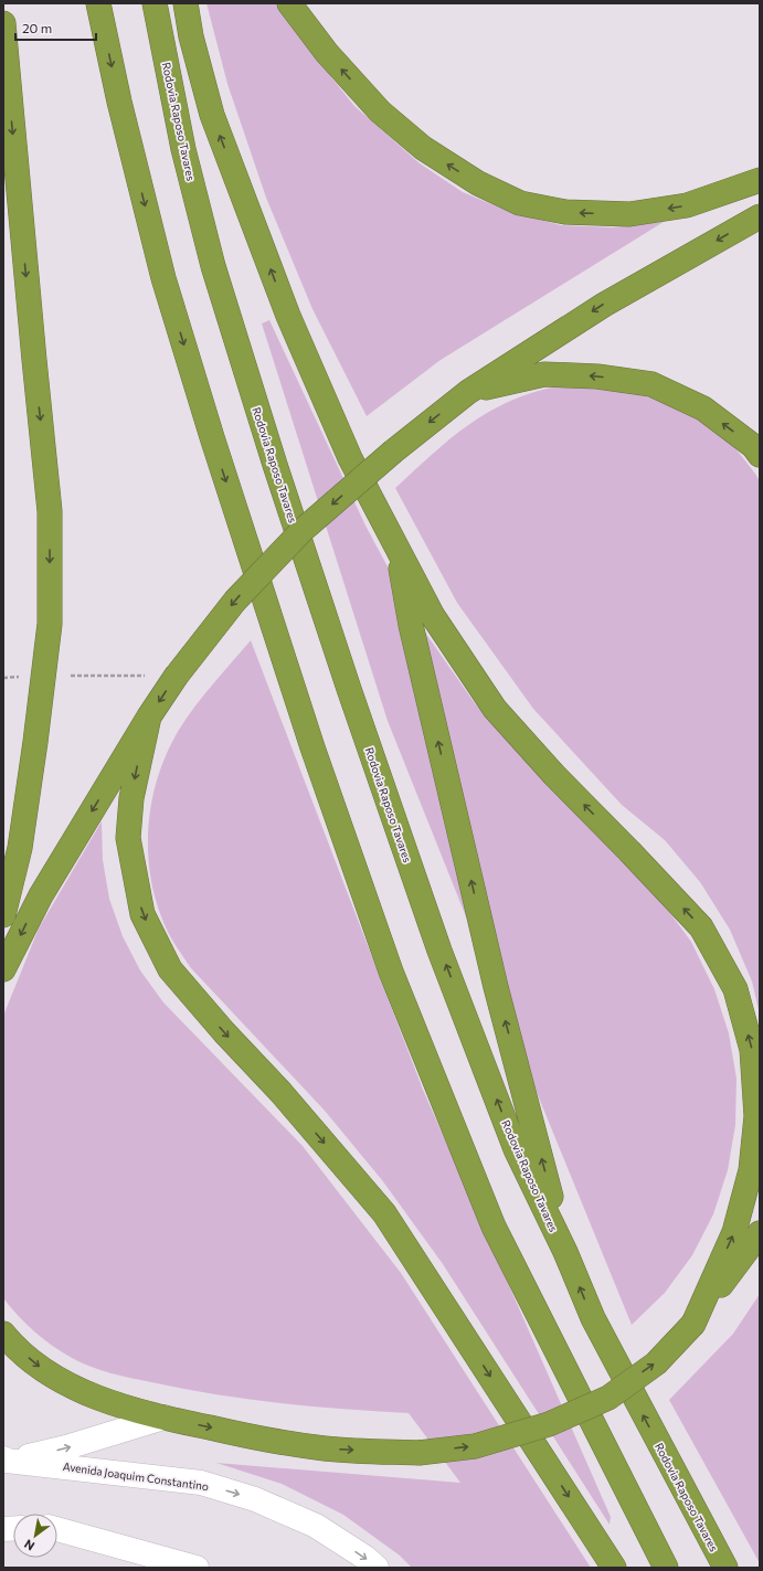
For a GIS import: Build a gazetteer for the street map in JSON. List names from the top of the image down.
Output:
{
  "streets": {
    "highway": ["Rodovia Raposo Tavares"],
    "street": ["Avenida Joaquim Constantino"]
  },
  "scale_bar": "20 m",
  "north": "bottom left"
}
